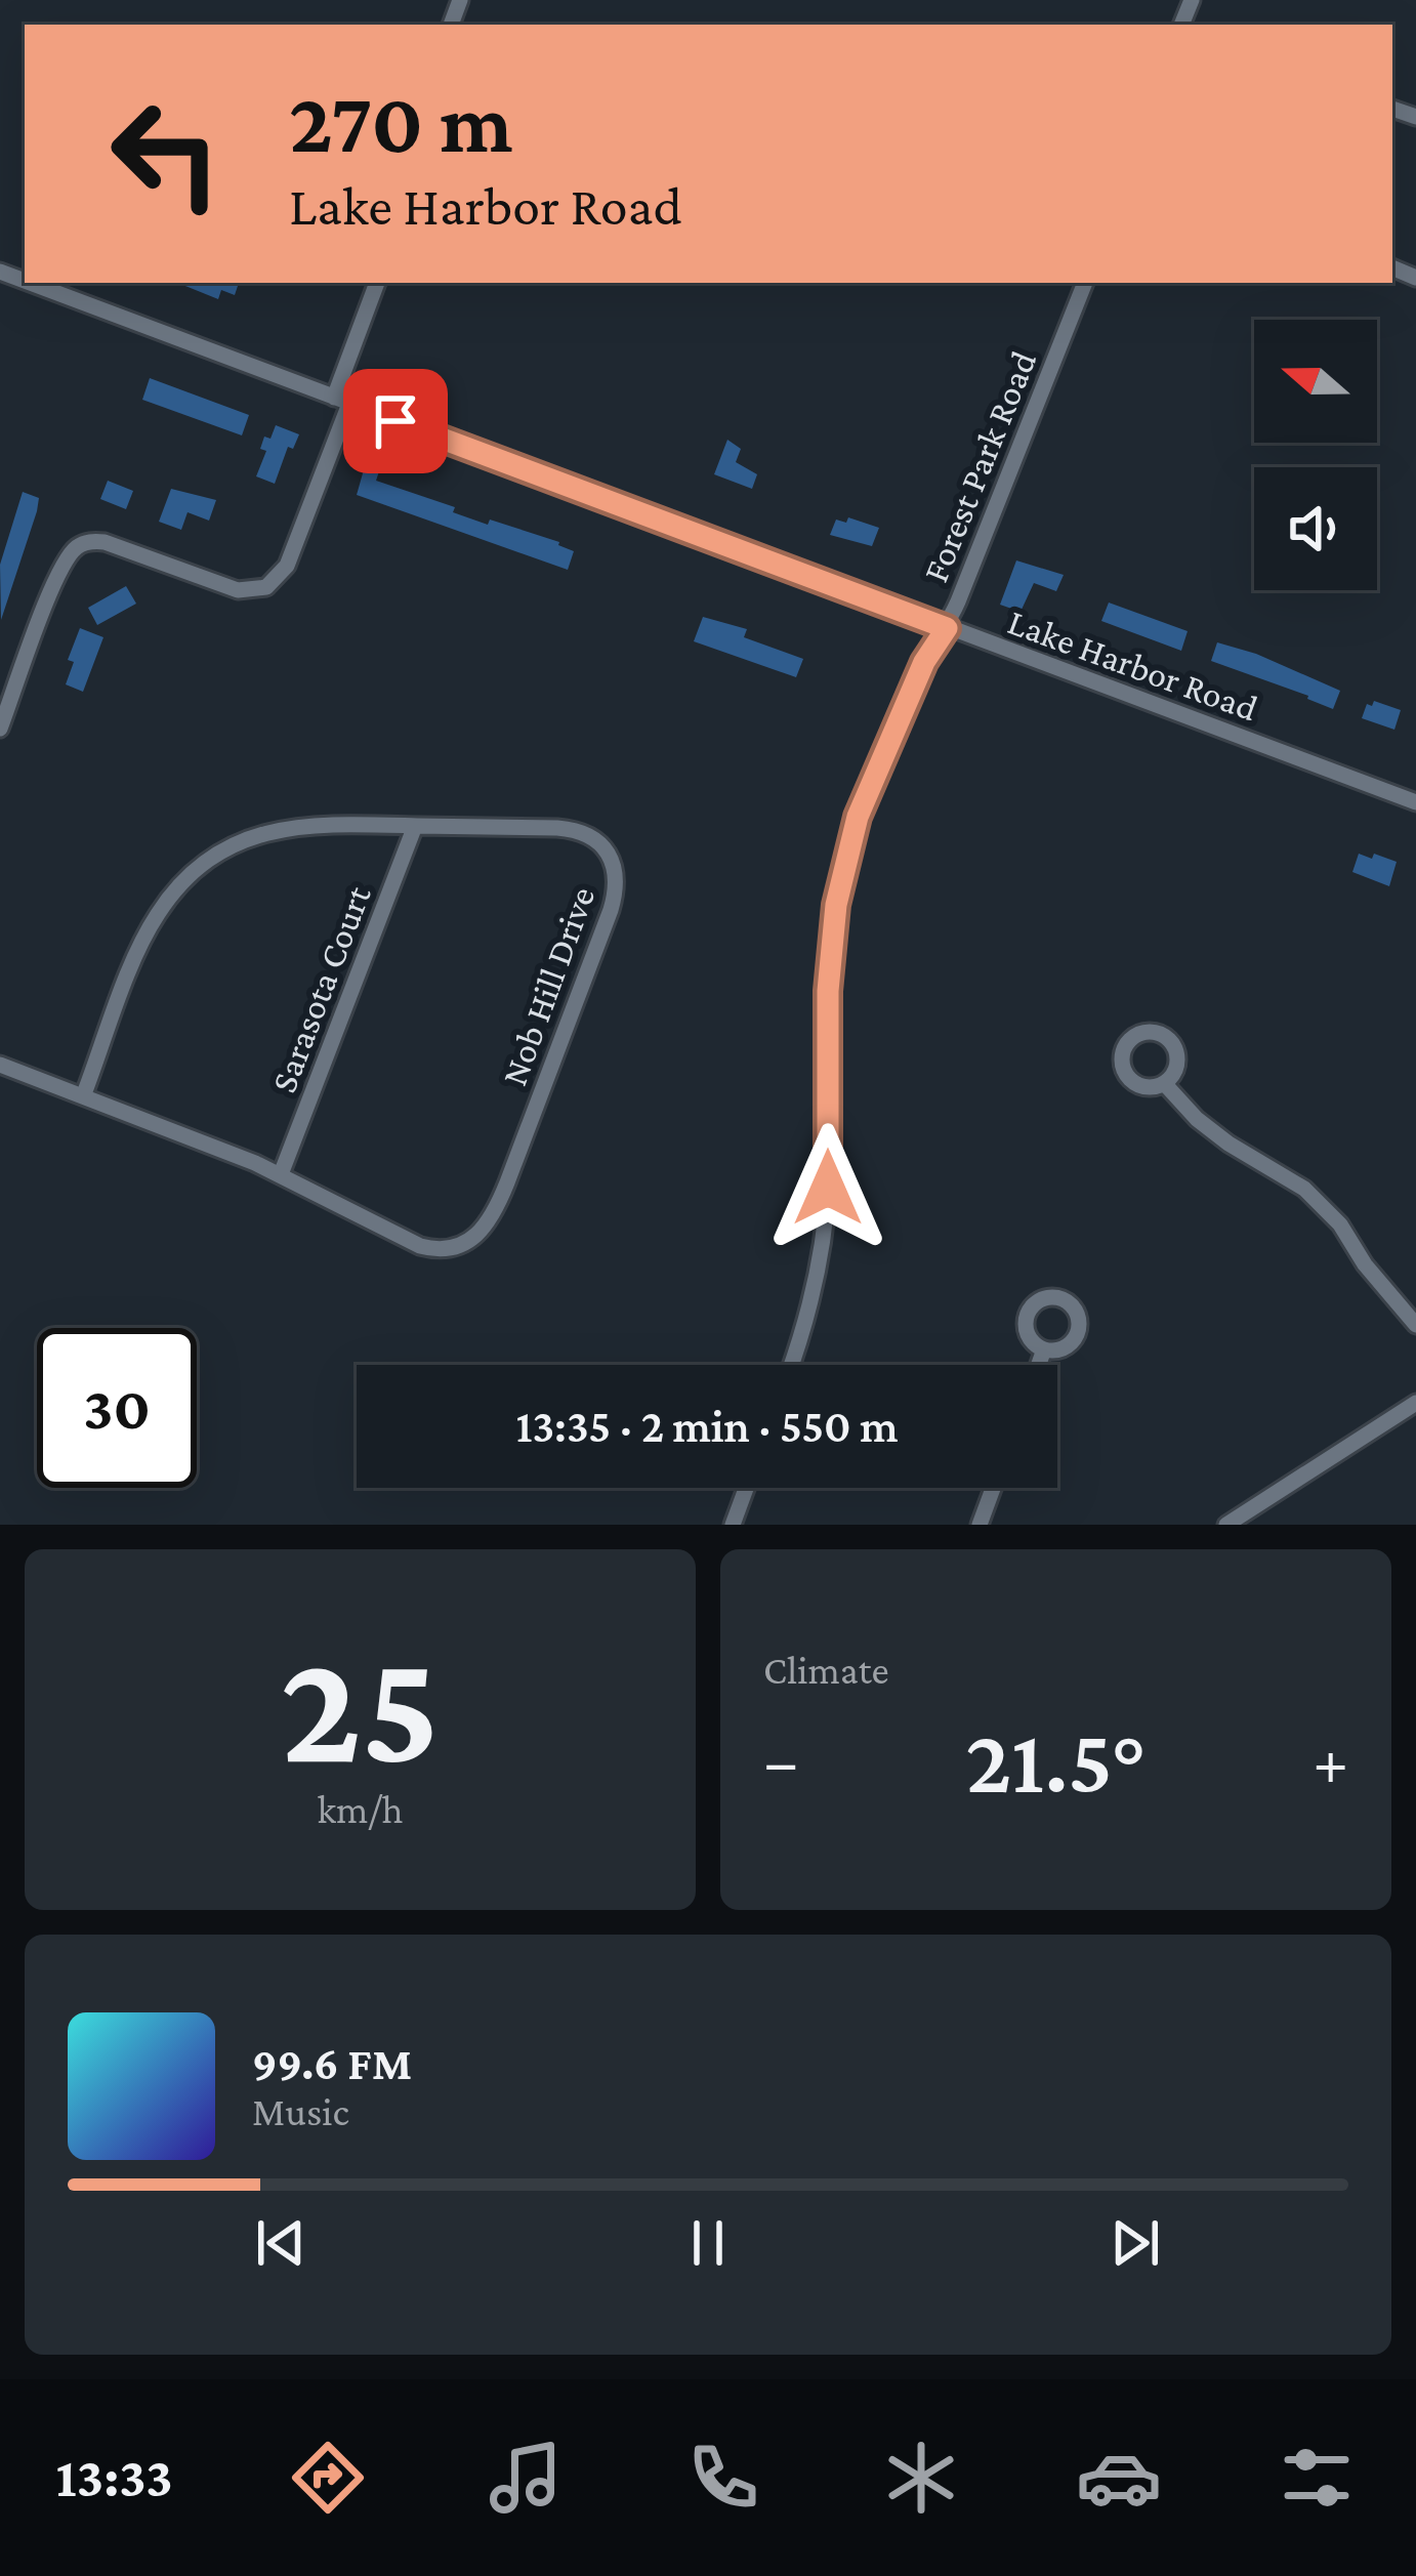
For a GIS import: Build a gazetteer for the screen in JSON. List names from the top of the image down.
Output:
{
  "streets": {
    "street": [
      "Forest Park Road",
      "Lake Harbor Road",
      "Nob Hill Drive",
      "Sarasota Court"
    ]
  },
  "crossings": [
    ["Forest Park Road", "Lake Harbor Road"],
    ["Nob Hill Drive", "Sarasota Court"]
  ],
  "north": "left",
  "page": {
    "turn": ["270 m", "Lake Harbor Road"],
    "limit": "30",
    "trip": "13:35 · 2 min · 550 m",
    "tile": [
      ["25", "km/h"],
      "Climate"
    ],
    "heat": ["−", "21.5°", "+"],
    "song": ["99.6 FM", "Music"],
    "tabs": "13:33"
  }
}
